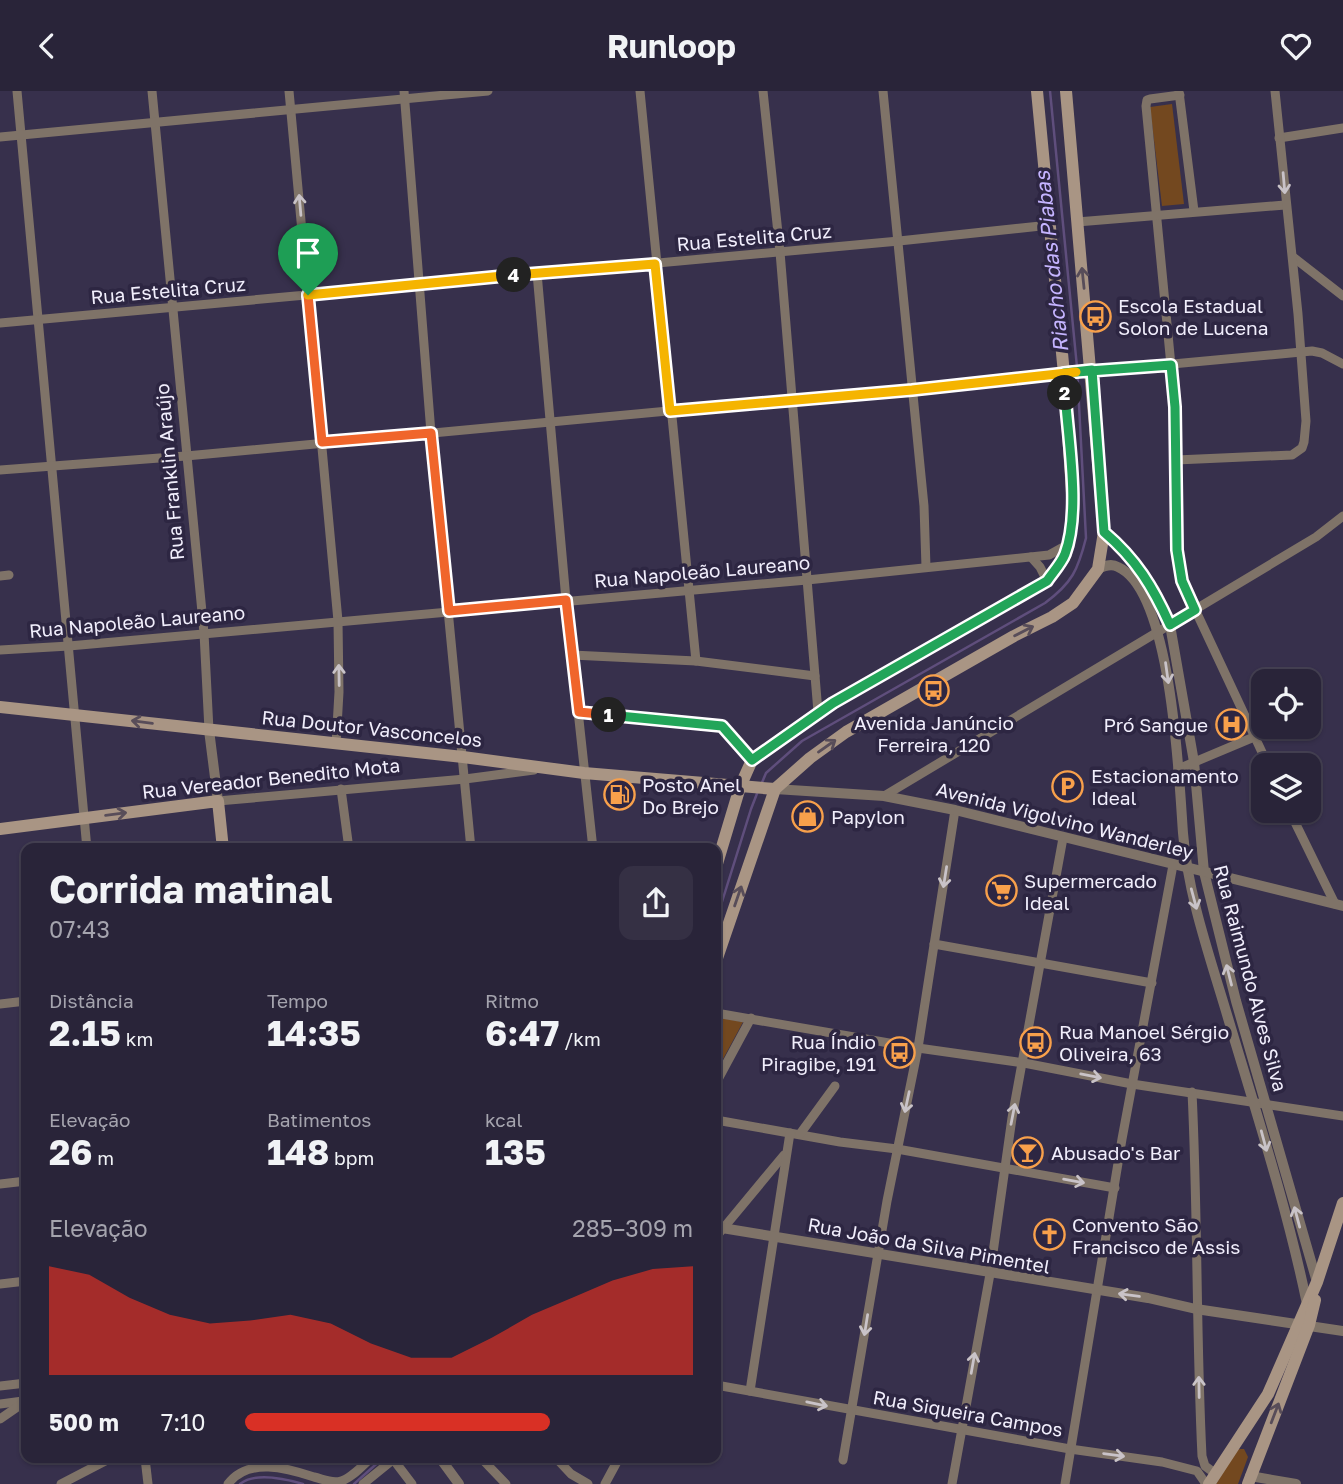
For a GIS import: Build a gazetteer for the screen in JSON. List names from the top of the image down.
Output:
{
  "streets": {
    "main road": ["Rua Franklin Araújo", "Rua Doutor Vasconcelos", "Rua Vereador Benedito Mota"],
    "street": [
      "Rua Estelita Cruz",
      "Rua Napoleão Laureano",
      "Avenida Vigolvino Wanderley",
      "Rua Raimundo Alves Silva",
      "Rua João da Silva Pimentel",
      "Rua Siqueira Campos"
    ]
  },
  "crossings": [
    ["Rua Estelita Cruz", "Rua Franklin Araújo"],
    ["Rua Franklin Araújo", "Rua Napoleão Laureano"],
    ["Rua Franklin Araújo", "Rua Doutor Vasconcelos"],
    ["Rua Franklin Araújo", "Rua Vereador Benedito Mota"],
    ["Rua Doutor Vasconcelos", "Rua Vereador Benedito Mota"],
    ["Rua Doutor Vasconcelos", "Avenida Vigolvino Wanderley"],
    ["Avenida Vigolvino Wanderley", "Rua Raimundo Alves Silva"]
  ],
  "one_way": ["Rua Siqueira Campos"],
  "water": ["Riacho das Piabas"],
  "places": {
    "bus stop": [
      "Escola Estadual Solon de Lucena",
      "Avenida Janúncio Ferreira, 120",
      "Rua Manoel Sérgio Oliveira, 63",
      "Rua Índio Piragibe, 191"
    ],
    "hospital": ["Pró Sangue"],
    "parking": ["Estacionamento Ideal"],
    "fuel station": ["Posto Anel Do Brejo"],
    "shop": ["Papylon"],
    "supermarket": ["Supermercado Ideal"],
    "bar": ["Abusado's Bar"],
    "church": ["Convento São Francisco de Assis"]
  },
  "page": {
    "header": "Runloop",
    "pins": ["4", "2", "1"],
    "heading": ["Corrida matinal", "07:43"],
    "stats": [
      ["Distância", "2.15 km"],
      ["Tempo", "14:35"],
      ["Ritmo", "6:47 /km"],
      ["Elevação", "26 m"],
      ["Batimentos", "148 bpm"],
      ["kcal", "135"]
    ],
    "chart": ["Elevação", "285–309 m"],
    "list": [
      {
        "name": "500 m",
        "note": "7:10"
      }
    ]
  }
}
